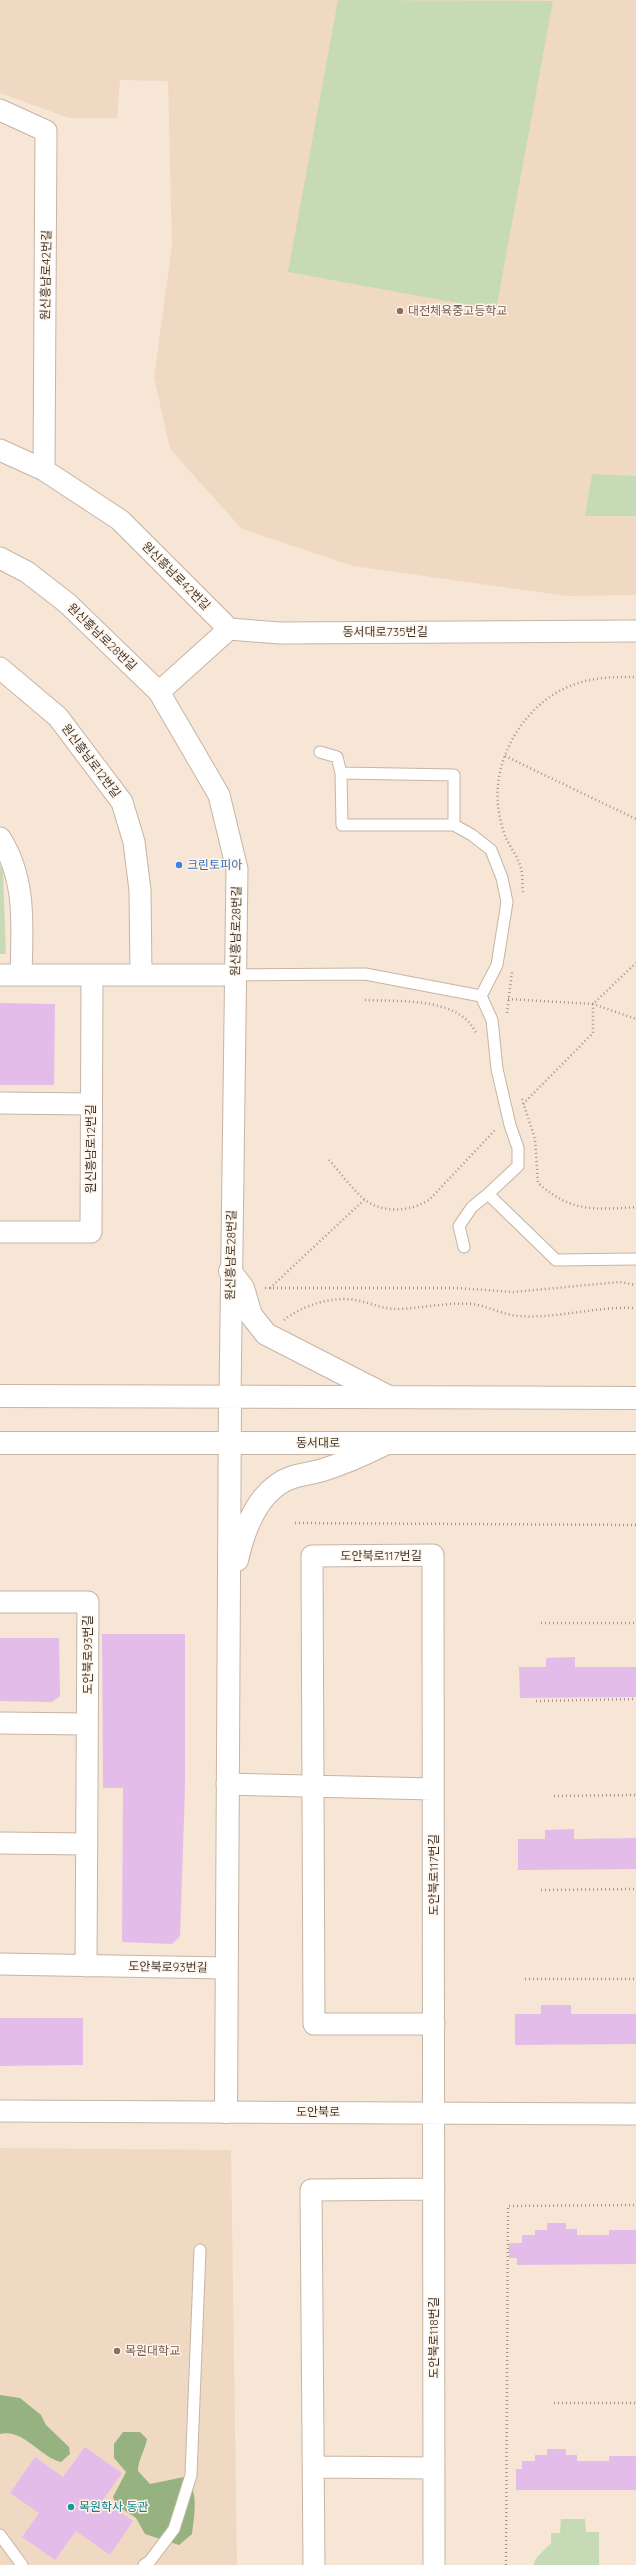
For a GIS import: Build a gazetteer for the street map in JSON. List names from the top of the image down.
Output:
{
  "streets": {
    "street": [
      "원신흥남로42번길",
      "동서대로735번길",
      "원신흥남로28번길",
      "원신흥남로12번길",
      "동서대로",
      "도안북로117번길",
      "도안북로93번길",
      "도안북로",
      "도안북로118번길"
    ]
  },
  "crossings": [
    ["원신흥남로42번길", "동서대로735번길"],
    ["도안북로117번길", "도안북로"],
    ["도안북로117번길", "도안북로118번길"],
    ["도안북로", "도안북로118번길"]
  ],
  "places": [
    "대전체육중고등학교",
    "크린토피아",
    "목원대학교",
    "목원학사 동관"
  ]
}
